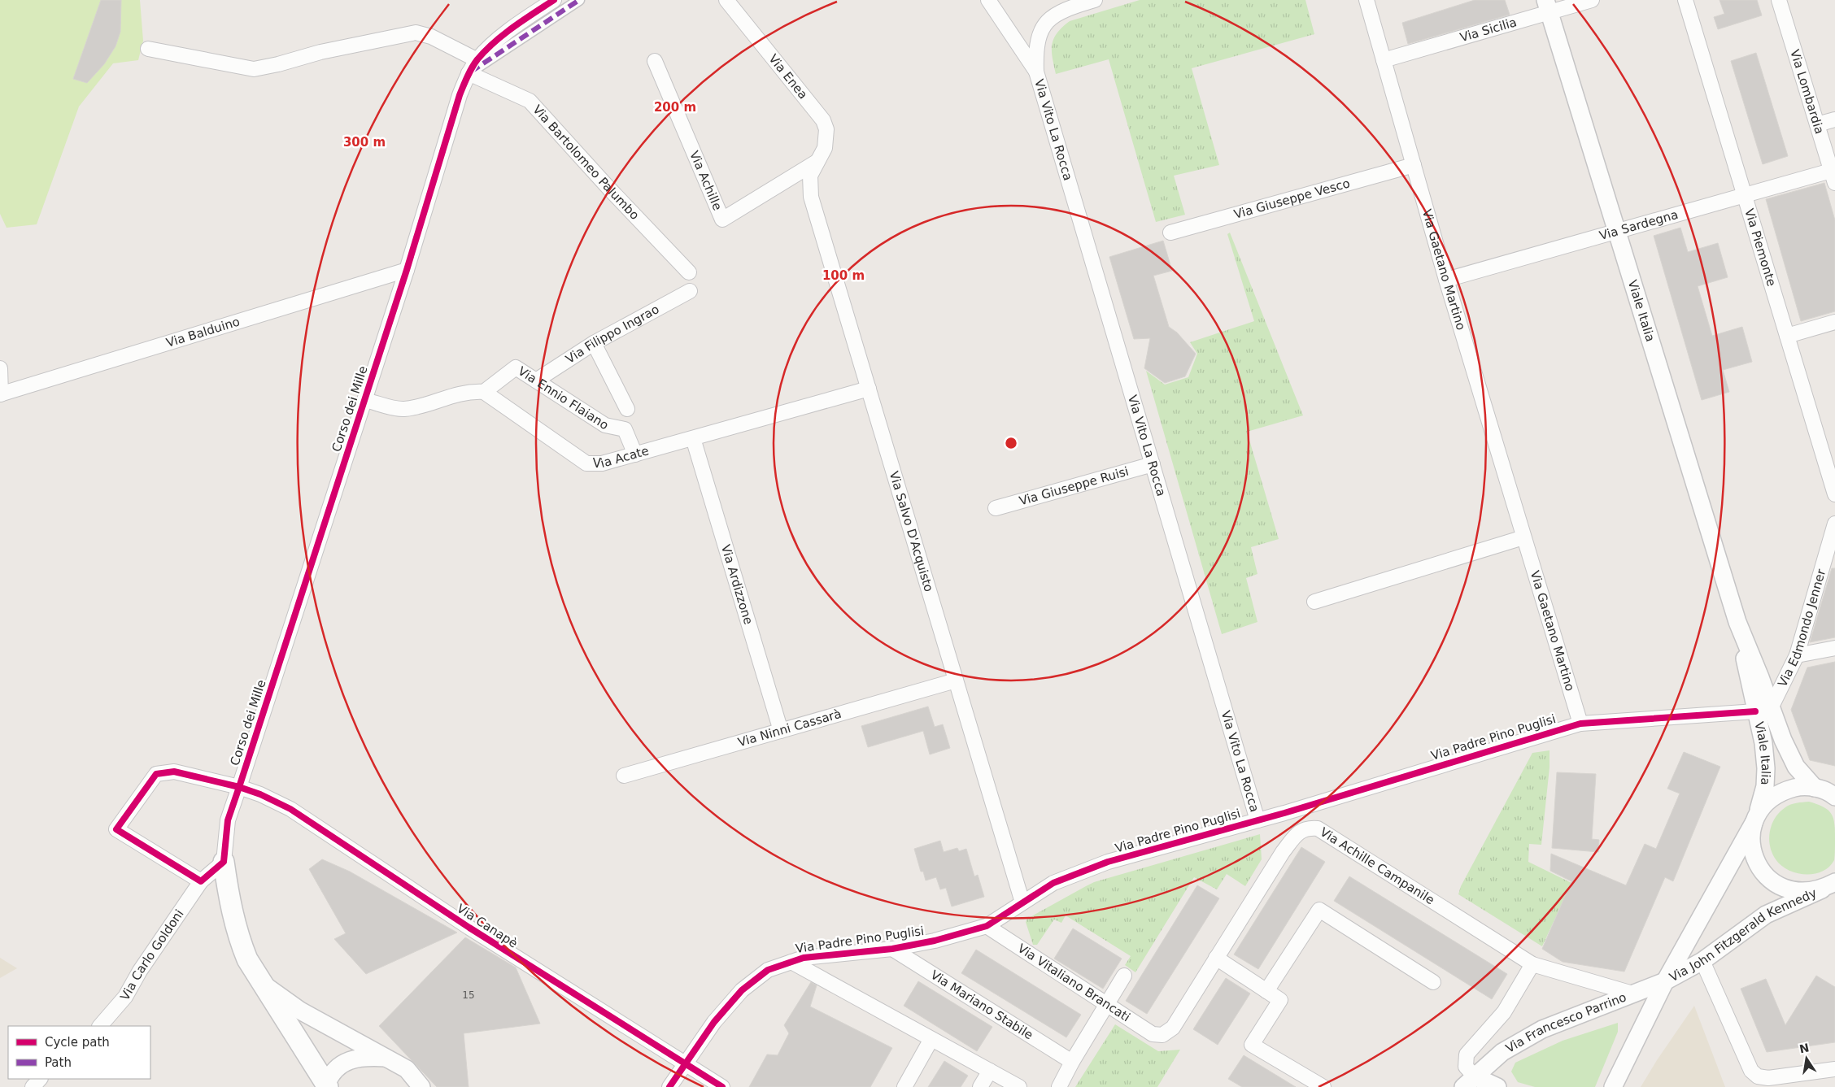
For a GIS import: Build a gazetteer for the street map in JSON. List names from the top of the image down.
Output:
{
  "streets": {
    "street": [
      "Via Sicilia",
      "Via Enea",
      "Via Lombardia",
      "Via Vito La Rocca",
      "Via Bartolomeo Palumbo",
      "Via Achille",
      "Via Giuseppe Vesco",
      "Via Sardegna",
      "Via Piemonte",
      "Via Gaetano Martino",
      "Viale Italia",
      "Via Balduino",
      "Via Filippo Ingrao",
      "Via Ennio Flaiano",
      "Corso dei Mille",
      "Via Acate",
      "Via Giuseppe Ruisi",
      "Via Salvo D'Acquisto",
      "Via Ardizzone",
      "Via Edmondo Jenner",
      "Via Ninni Cassarà",
      "Via Padre Pino Puglisi",
      "Via Achille Campanile",
      "Via Canapè",
      "Via John Fitzgerald Kennedy",
      "Via Carlo Goldoni",
      "Via Vitaliano Brancati",
      "Via Mariano Stabile",
      "Via Francesco Parrino"
    ]
  },
  "crossings": [
    ["Via Sicilia", "Via Gaetano Martino"],
    ["Via Sicilia", "Viale Italia"],
    ["Via Enea", "Via Achille"],
    ["Via Enea", "Via Salvo D'Acquisto"],
    ["Via Lombardia", "Via Sardegna"],
    ["Via Vito La Rocca", "Via Giuseppe Ruisi"],
    ["Via Vito La Rocca", "Via Padre Pino Puglisi"],
    ["Via Bartolomeo Palumbo", "Corso dei Mille"],
    ["Via Achille", "Via Salvo D'Acquisto"],
    ["Via Giuseppe Vesco", "Via Gaetano Martino"],
    ["Via Sardegna", "Via Piemonte"],
    ["Via Sardegna", "Via Gaetano Martino"],
    ["Via Sardegna", "Viale Italia"],
    ["Via Gaetano Martino", "Via Padre Pino Puglisi"],
    ["Viale Italia", "Via Edmondo Jenner"],
    ["Viale Italia", "Via Padre Pino Puglisi"],
    ["Viale Italia", "Via John Fitzgerald Kennedy"],
    ["Via Balduino", "Corso dei Mille"],
    ["Via Filippo Ingrao", "Via Ennio Flaiano"],
    ["Via Ennio Flaiano", "Via Acate"],
    ["Corso dei Mille", "Via Canapè"],
    ["Corso dei Mille", "Via Carlo Goldoni"],
    ["Via Acate", "Via Salvo D'Acquisto"],
    ["Via Acate", "Via Ardizzone"],
    ["Via Salvo D'Acquisto", "Via Ninni Cassarà"],
    ["Via Salvo D'Acquisto", "Via Padre Pino Puglisi"],
    ["Via Ardizzone", "Via Ninni Cassarà"],
    ["Via Edmondo Jenner", "Via Padre Pino Puglisi"],
    ["Via Padre Pino Puglisi", "Via Canapè"],
    ["Via Padre Pino Puglisi", "Via Vitaliano Brancati"],
    ["Via Padre Pino Puglisi", "Via Mariano Stabile"],
    ["Via Achille Campanile", "Via Vitaliano Brancati"],
    ["Via Achille Campanile", "Via Francesco Parrino"],
    ["Via Canapè", "Via Carlo Goldoni"],
    ["Via John Fitzgerald Kennedy", "Via Francesco Parrino"]
  ],
  "house_numbers": ["15"],
  "legend": ["Cycle path", "Path"],
  "north": "top",
  "rings": ["200 m", "300 m", "100 m"]
}
